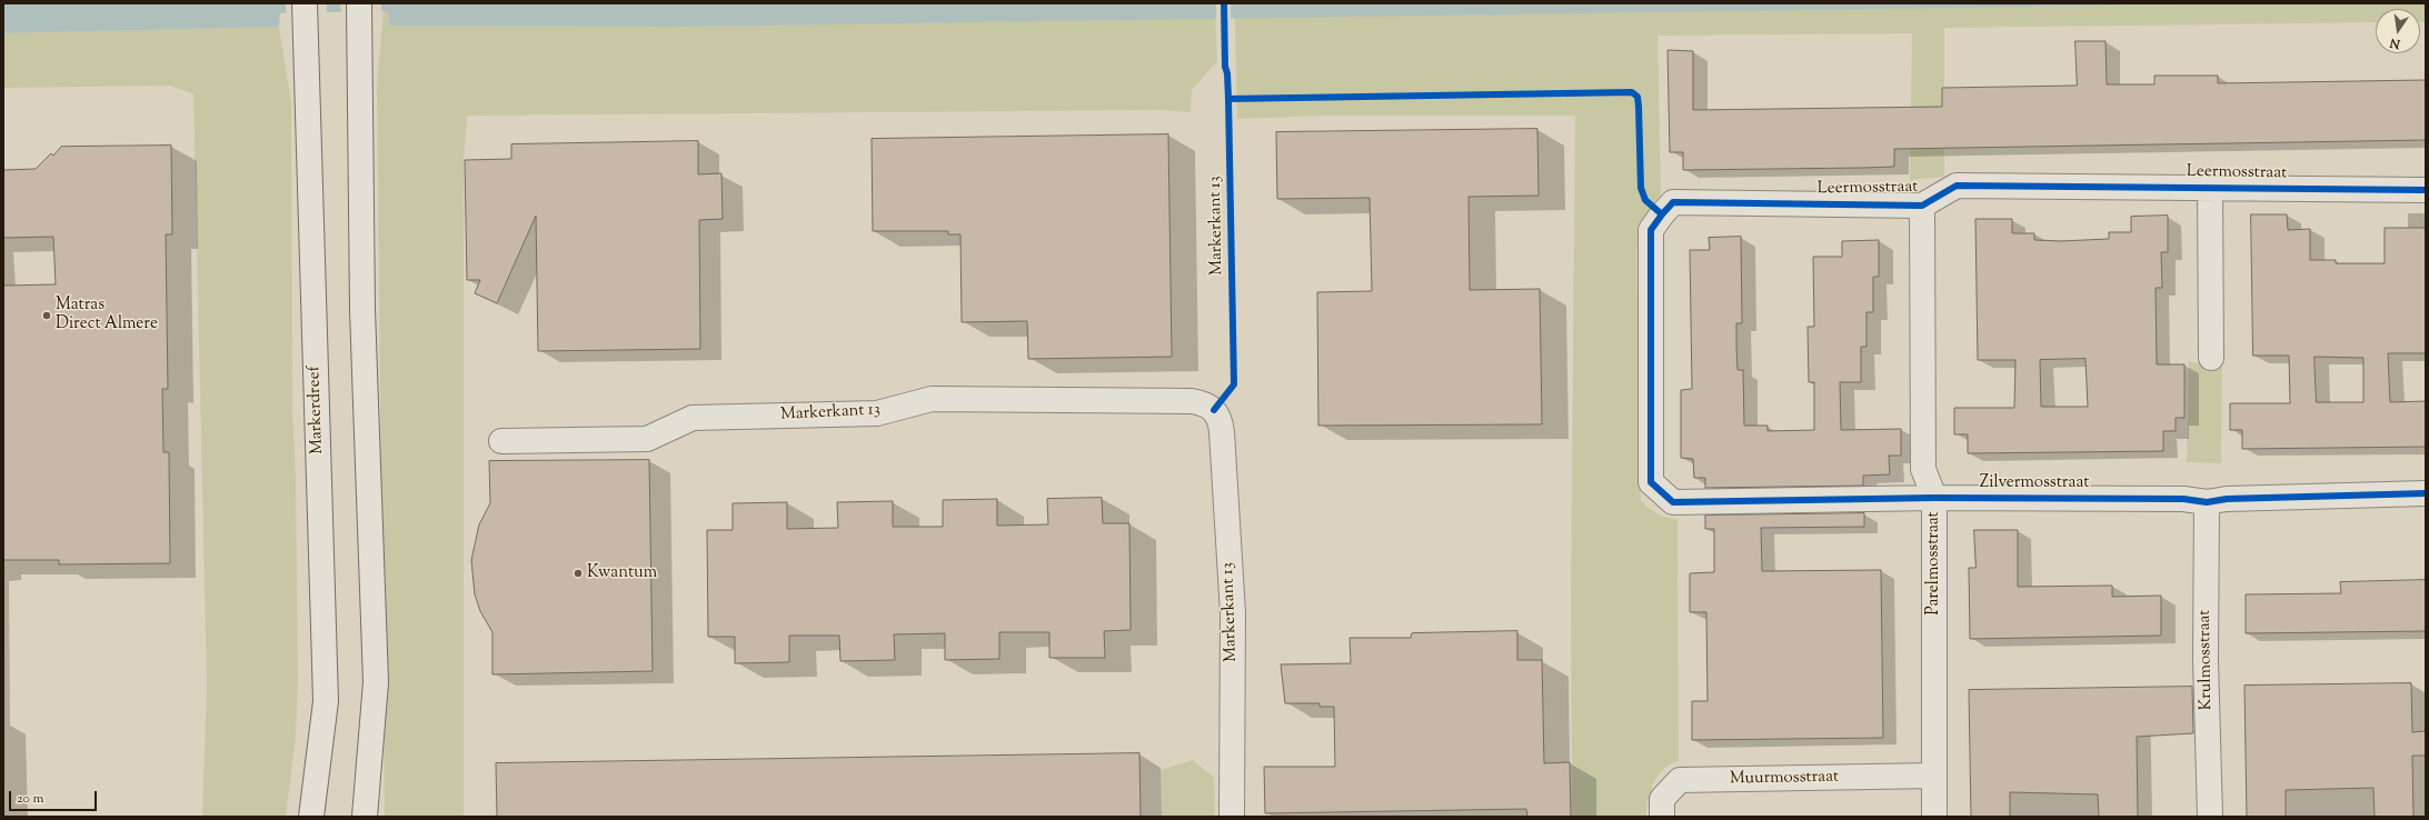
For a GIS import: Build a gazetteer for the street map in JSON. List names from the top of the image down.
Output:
{
  "streets": {
    "street": [
      "Leermosstraat",
      "Markerkant 13",
      "Markerdreef",
      "Zilvermosstraat",
      "Parelmosstraat",
      "Krulmosstraat",
      "Muurmosstraat"
    ]
  },
  "crossings": [
    ["Leermosstraat", "Zilvermosstraat"],
    ["Leermosstraat", "Parelmosstraat"],
    ["Zilvermosstraat", "Parelmosstraat"],
    ["Zilvermosstraat", "Krulmosstraat"],
    ["Parelmosstraat", "Muurmosstraat"]
  ],
  "places": ["Matras Direct Almere", "Kwantum"],
  "scale_bar": "20 m",
  "north": "bottom"
}
